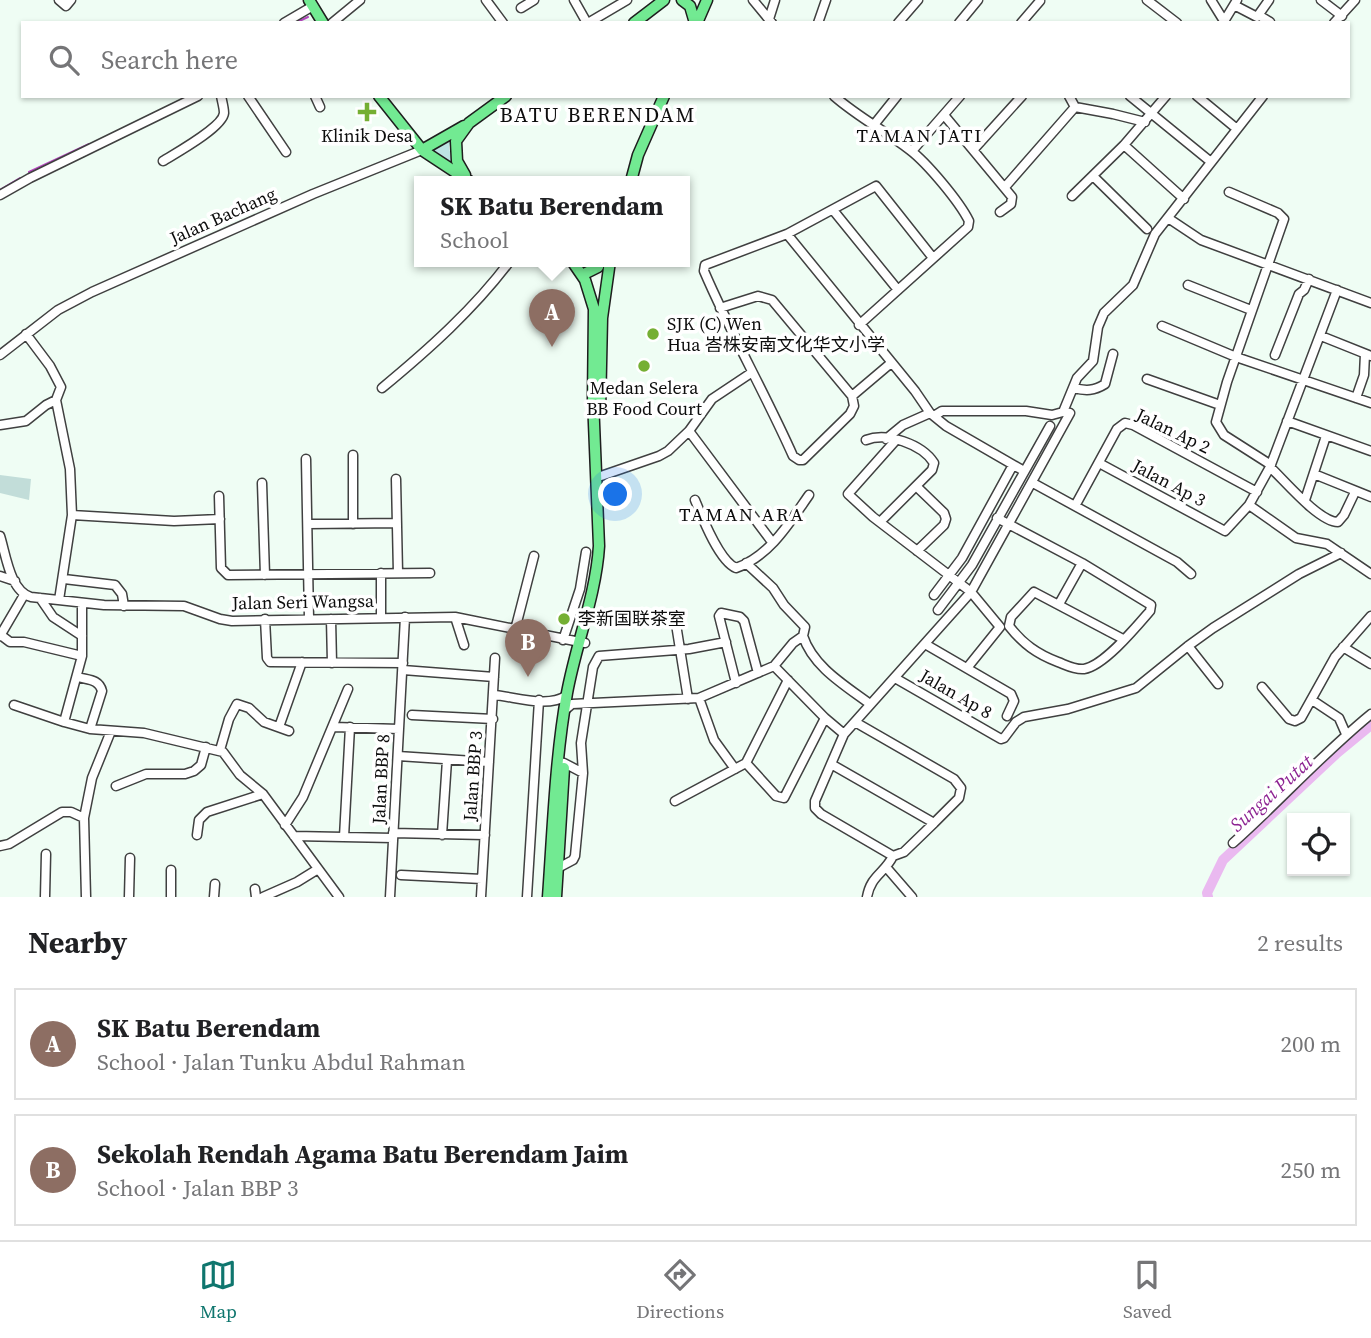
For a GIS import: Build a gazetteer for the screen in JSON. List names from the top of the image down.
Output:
{
  "streets": {
    "main road": ["Jalan Bachang"],
    "street": [
      "Jalan Ap 2",
      "Jalan Ap 3",
      "Jalan Seri Wangsa",
      "Jalan Ap 8",
      "Jalan BBP 3",
      "Jalan BBP 8"
    ]
  },
  "crossings": [
    ["Jalan Ap 2", "Jalan Ap 3"],
    ["Jalan Seri Wangsa", "Jalan BBP 8"]
  ],
  "districts": ["BATU BERENDAM", "TAMAN JATI", "TAMAN ARA"],
  "water": ["Sungai Putat"],
  "places": {
    "health": ["Klinik Desa"],
    "other": ["SJK (C) Wen Hua 峇株安南文化华文小学", "Medan Selera BB Food Court", "李新国联茶室"]
  },
  "page": {
    "search": "Search here",
    "popup": ["SK Batu Berendam", "School"],
    "pins": ["A", "B"],
    "heading": ["Nearby", "2 results"],
    "list": [
      {
        "mark": "A",
        "name": "SK Batu Berendam",
        "note": "School · Jalan Tunku Abdul Rahman",
        "value": "200 m"
      },
      {
        "mark": "B",
        "name": "Sekolah Rendah Agama Batu Berendam Jaim",
        "note": "School · Jalan BBP 3",
        "value": "250 m"
      }
    ],
    "nav": ["Map", "Directions", "Saved"]
  }
}
